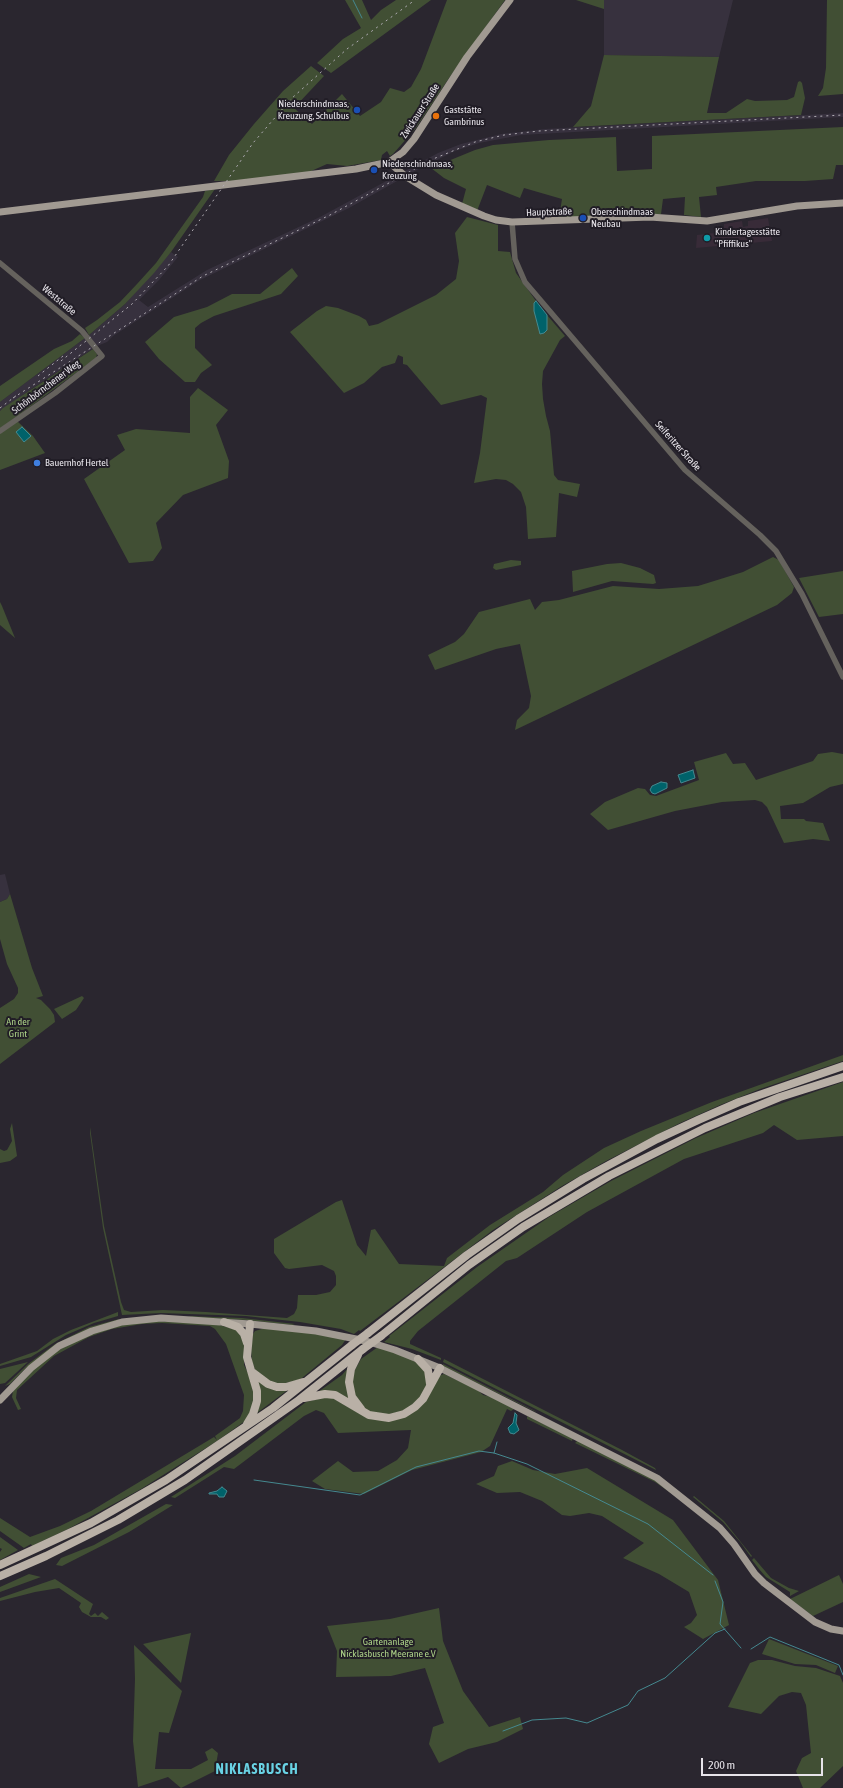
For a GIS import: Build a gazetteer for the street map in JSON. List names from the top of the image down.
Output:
{
  "streets": {
    "main road": ["Zwickauer Straße", "Hauptstraße"],
    "street": ["Weststraße", "Schönbörnchener Weg", "Seiferitzer Straße"]
  },
  "crossings": [
    ["Zwickauer Straße", "Hauptstraße"],
    ["Hauptstraße", "Seiferitzer Straße"],
    ["Weststraße", "Schönbörnchener Weg"]
  ],
  "districts": ["NIKLASBUSCH"],
  "parks": ["An der Grint", "Gartenanlage Nicklasbusch Meerane e.V"],
  "places": [
    "Niederschindmaas, Kreuzung, Schulbus",
    "Gaststätte Gambrinus",
    "Niederschindmaas, Kreuzung",
    "Oberschindmaas Neubau",
    "Kindertagesstätte \"Pfiffikus\"",
    "Bauernhof Hertel"
  ],
  "scale_bar": "200 m"
}
